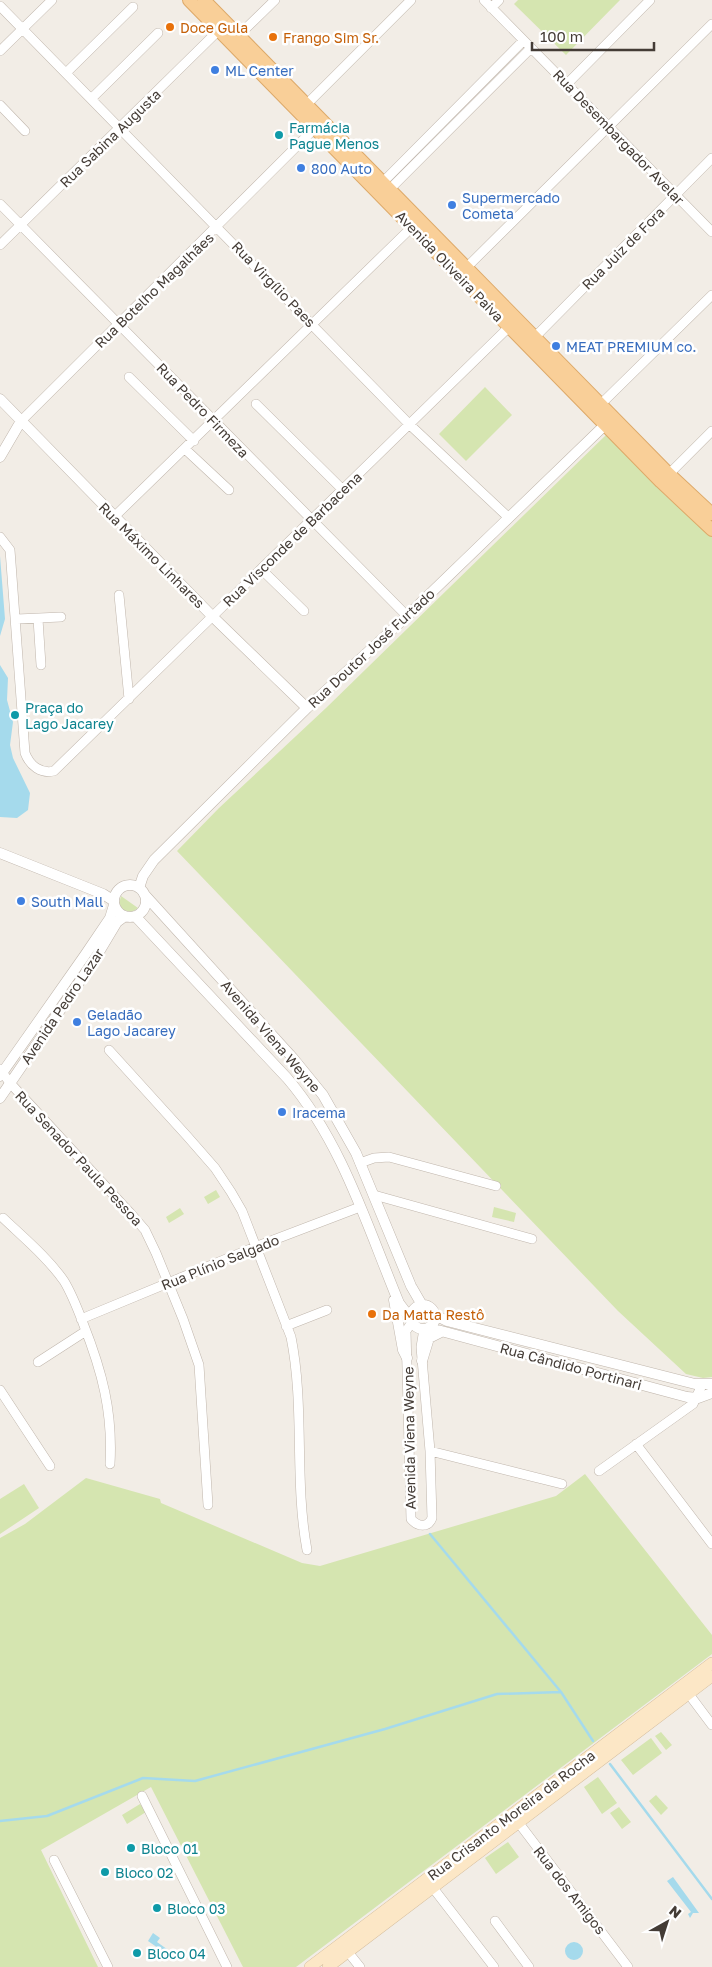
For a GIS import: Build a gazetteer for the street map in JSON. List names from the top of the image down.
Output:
{
  "streets": {
    "main road": ["Avenida Oliveira Paiva", "Rua Crisanto Moreira da Rocha"],
    "street": [
      "Rua Desembargador Avelar",
      "Rua Sabina Augusta",
      "Rua Juiz de Fora",
      "Rua Virgílio Paes",
      "Rua Botelho Magalhães",
      "Rua Pedro Firmeza",
      "Rua Visconde de Barbacena",
      "Rua Máximo Linhares",
      "Rua Doutor José Furtado",
      "Avenida Pedro Lazar",
      "Avenida Viena Weyne",
      "Rua Senador Paula Pessoa",
      "Rua Plínio Salgado",
      "Rua Cândido Portinari",
      "Rua dos Amigos"
    ]
  },
  "crossings": [
    ["Rua Desembargador Avelar", "Rua Juiz de Fora"],
    ["Rua Sabina Augusta", "Avenida Oliveira Paiva"],
    ["Rua Sabina Augusta", "Rua Virgílio Paes"],
    ["Rua Sabina Augusta", "Rua Pedro Firmeza"],
    ["Rua Juiz de Fora", "Avenida Oliveira Paiva"],
    ["Avenida Oliveira Paiva", "Rua Botelho Magalhães"],
    ["Avenida Oliveira Paiva", "Rua Visconde de Barbacena"],
    ["Avenida Oliveira Paiva", "Rua Doutor José Furtado"],
    ["Rua Virgílio Paes", "Rua Botelho Magalhães"],
    ["Rua Virgílio Paes", "Rua Visconde de Barbacena"],
    ["Rua Virgílio Paes", "Rua Doutor José Furtado"],
    ["Rua Botelho Magalhães", "Rua Pedro Firmeza"],
    ["Rua Botelho Magalhães", "Rua Máximo Linhares"],
    ["Rua Pedro Firmeza", "Rua Visconde de Barbacena"],
    ["Rua Pedro Firmeza", "Rua Doutor José Furtado"],
    ["Rua Visconde de Barbacena", "Rua Máximo Linhares"],
    ["Rua Máximo Linhares", "Rua Doutor José Furtado"],
    ["Rua Doutor José Furtado", "Avenida Pedro Lazar"],
    ["Rua Doutor José Furtado", "Avenida Viena Weyne"],
    ["Avenida Pedro Lazar", "Avenida Viena Weyne"],
    ["Avenida Pedro Lazar", "Rua Senador Paula Pessoa"],
    ["Avenida Viena Weyne", "Rua Plínio Salgado"],
    ["Avenida Viena Weyne", "Rua Cândido Portinari"],
    ["Rua Senador Paula Pessoa", "Rua Plínio Salgado"],
    ["Rua Crisanto Moreira da Rocha", "Rua dos Amigos"]
  ],
  "places": [
    "Doce Gula",
    "Frango Sim Sr.",
    "ML Center",
    "Farmácia Pague Menos",
    "800 Auto",
    "Supermercado Cometa",
    "MEAT PREMIUM co.",
    "Praça do Lago Jacarey",
    "South Mall",
    "Geladão Lago Jacarey",
    "Iracema",
    "Da Matta Restô",
    "Bloco 01",
    "Bloco 02",
    "Bloco 03",
    "Bloco 04"
  ],
  "scale_bar": "100 m",
  "north": "top right"
}
